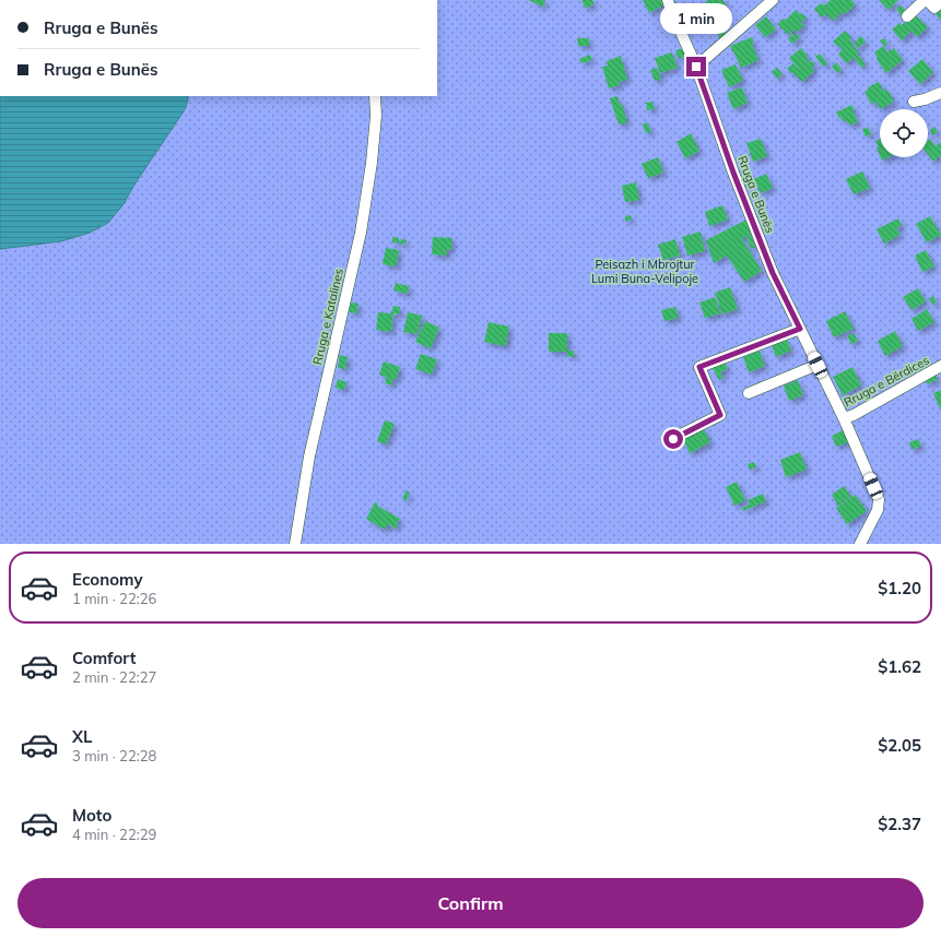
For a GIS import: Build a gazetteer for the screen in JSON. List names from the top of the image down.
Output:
{
  "streets": {
    "street": ["Rruga e Bunës", "Rruga e Katalines", "Rruga e Bërdices"]
  },
  "crossings": [
    ["Rruga e Bunës", "Rruga e Bërdices"]
  ],
  "parks": ["Peisazh i Mbrojtur Lumi Buna-Velipoje"],
  "page": {
    "banner": ["Rruga e Bunës", "Rruga e Bunës"],
    "bubble": "1 min",
    "list": [
      {
        "name": "Economy",
        "note": "1 min · 22:26",
        "value": "$1.20"
      },
      {
        "name": "Comfort",
        "note": "2 min · 22:27",
        "value": "$1.62"
      },
      {
        "name": "XL",
        "note": "3 min · 22:28",
        "value": "$2.05"
      },
      {
        "name": "Moto",
        "note": "4 min · 22:29",
        "value": "$2.37"
      }
    ],
    "buttons": "Confirm"
  }
}
